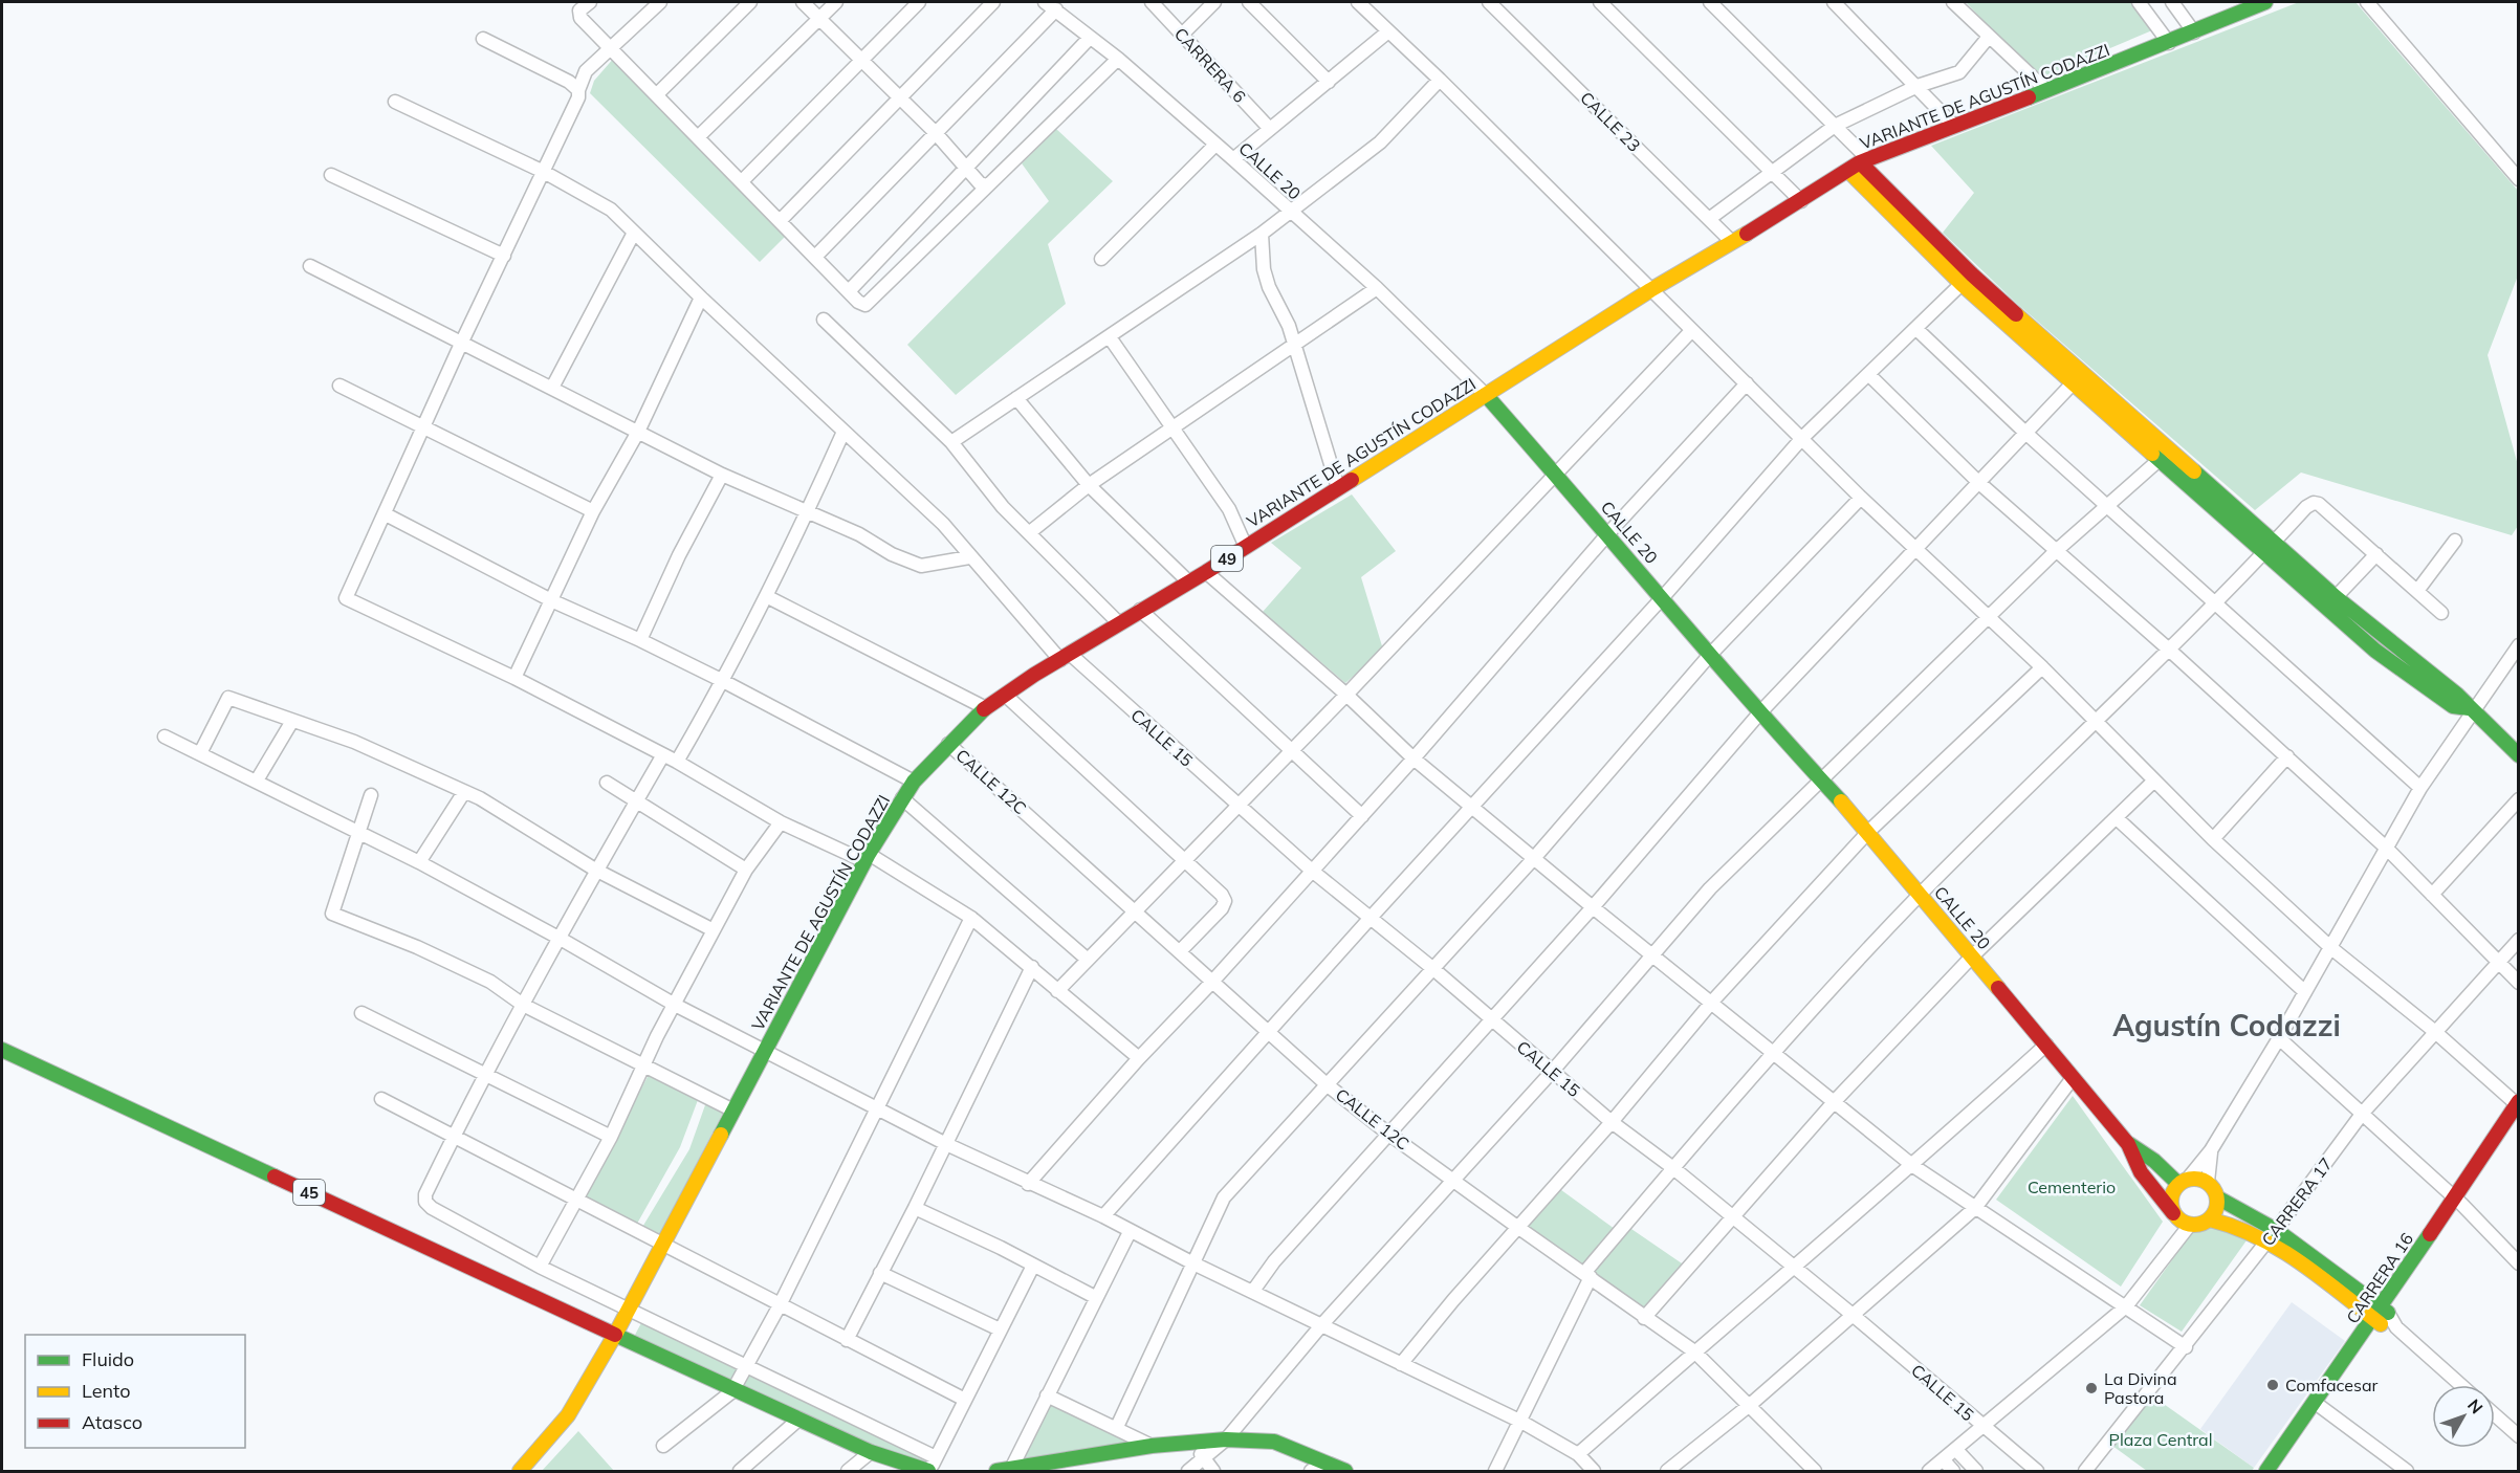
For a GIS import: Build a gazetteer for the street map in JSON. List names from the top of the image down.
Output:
{
  "streets": {
    "main road": [
      "VARIANTE DE AGUSTÍN CODAZZI",
      "CALLE 20",
      "49",
      "45",
      "CARRERA 16"
    ],
    "street": [
      "CARRERA 6",
      "CALLE 23",
      "CALLE 15",
      "CALLE 12C",
      "CARRERA 17"
    ]
  },
  "crossings": [
    ["VARIANTE DE AGUSTÍN CODAZZI", "CALLE 23"],
    ["VARIANTE DE AGUSTÍN CODAZZI", "CALLE 20"],
    ["VARIANTE DE AGUSTÍN CODAZZI", "CALLE 15"],
    ["VARIANTE DE AGUSTÍN CODAZZI", "CALLE 12C"],
    ["VARIANTE DE AGUSTÍN CODAZZI", "45"]
  ],
  "districts": ["Agustín Codazzi"],
  "parks": ["Cementerio", "Plaza Central"],
  "places": ["Comfacesar", "La Divina Pastora"],
  "legend": ["Fluido", "Lento", "Atasco"],
  "north": "top right"
}
